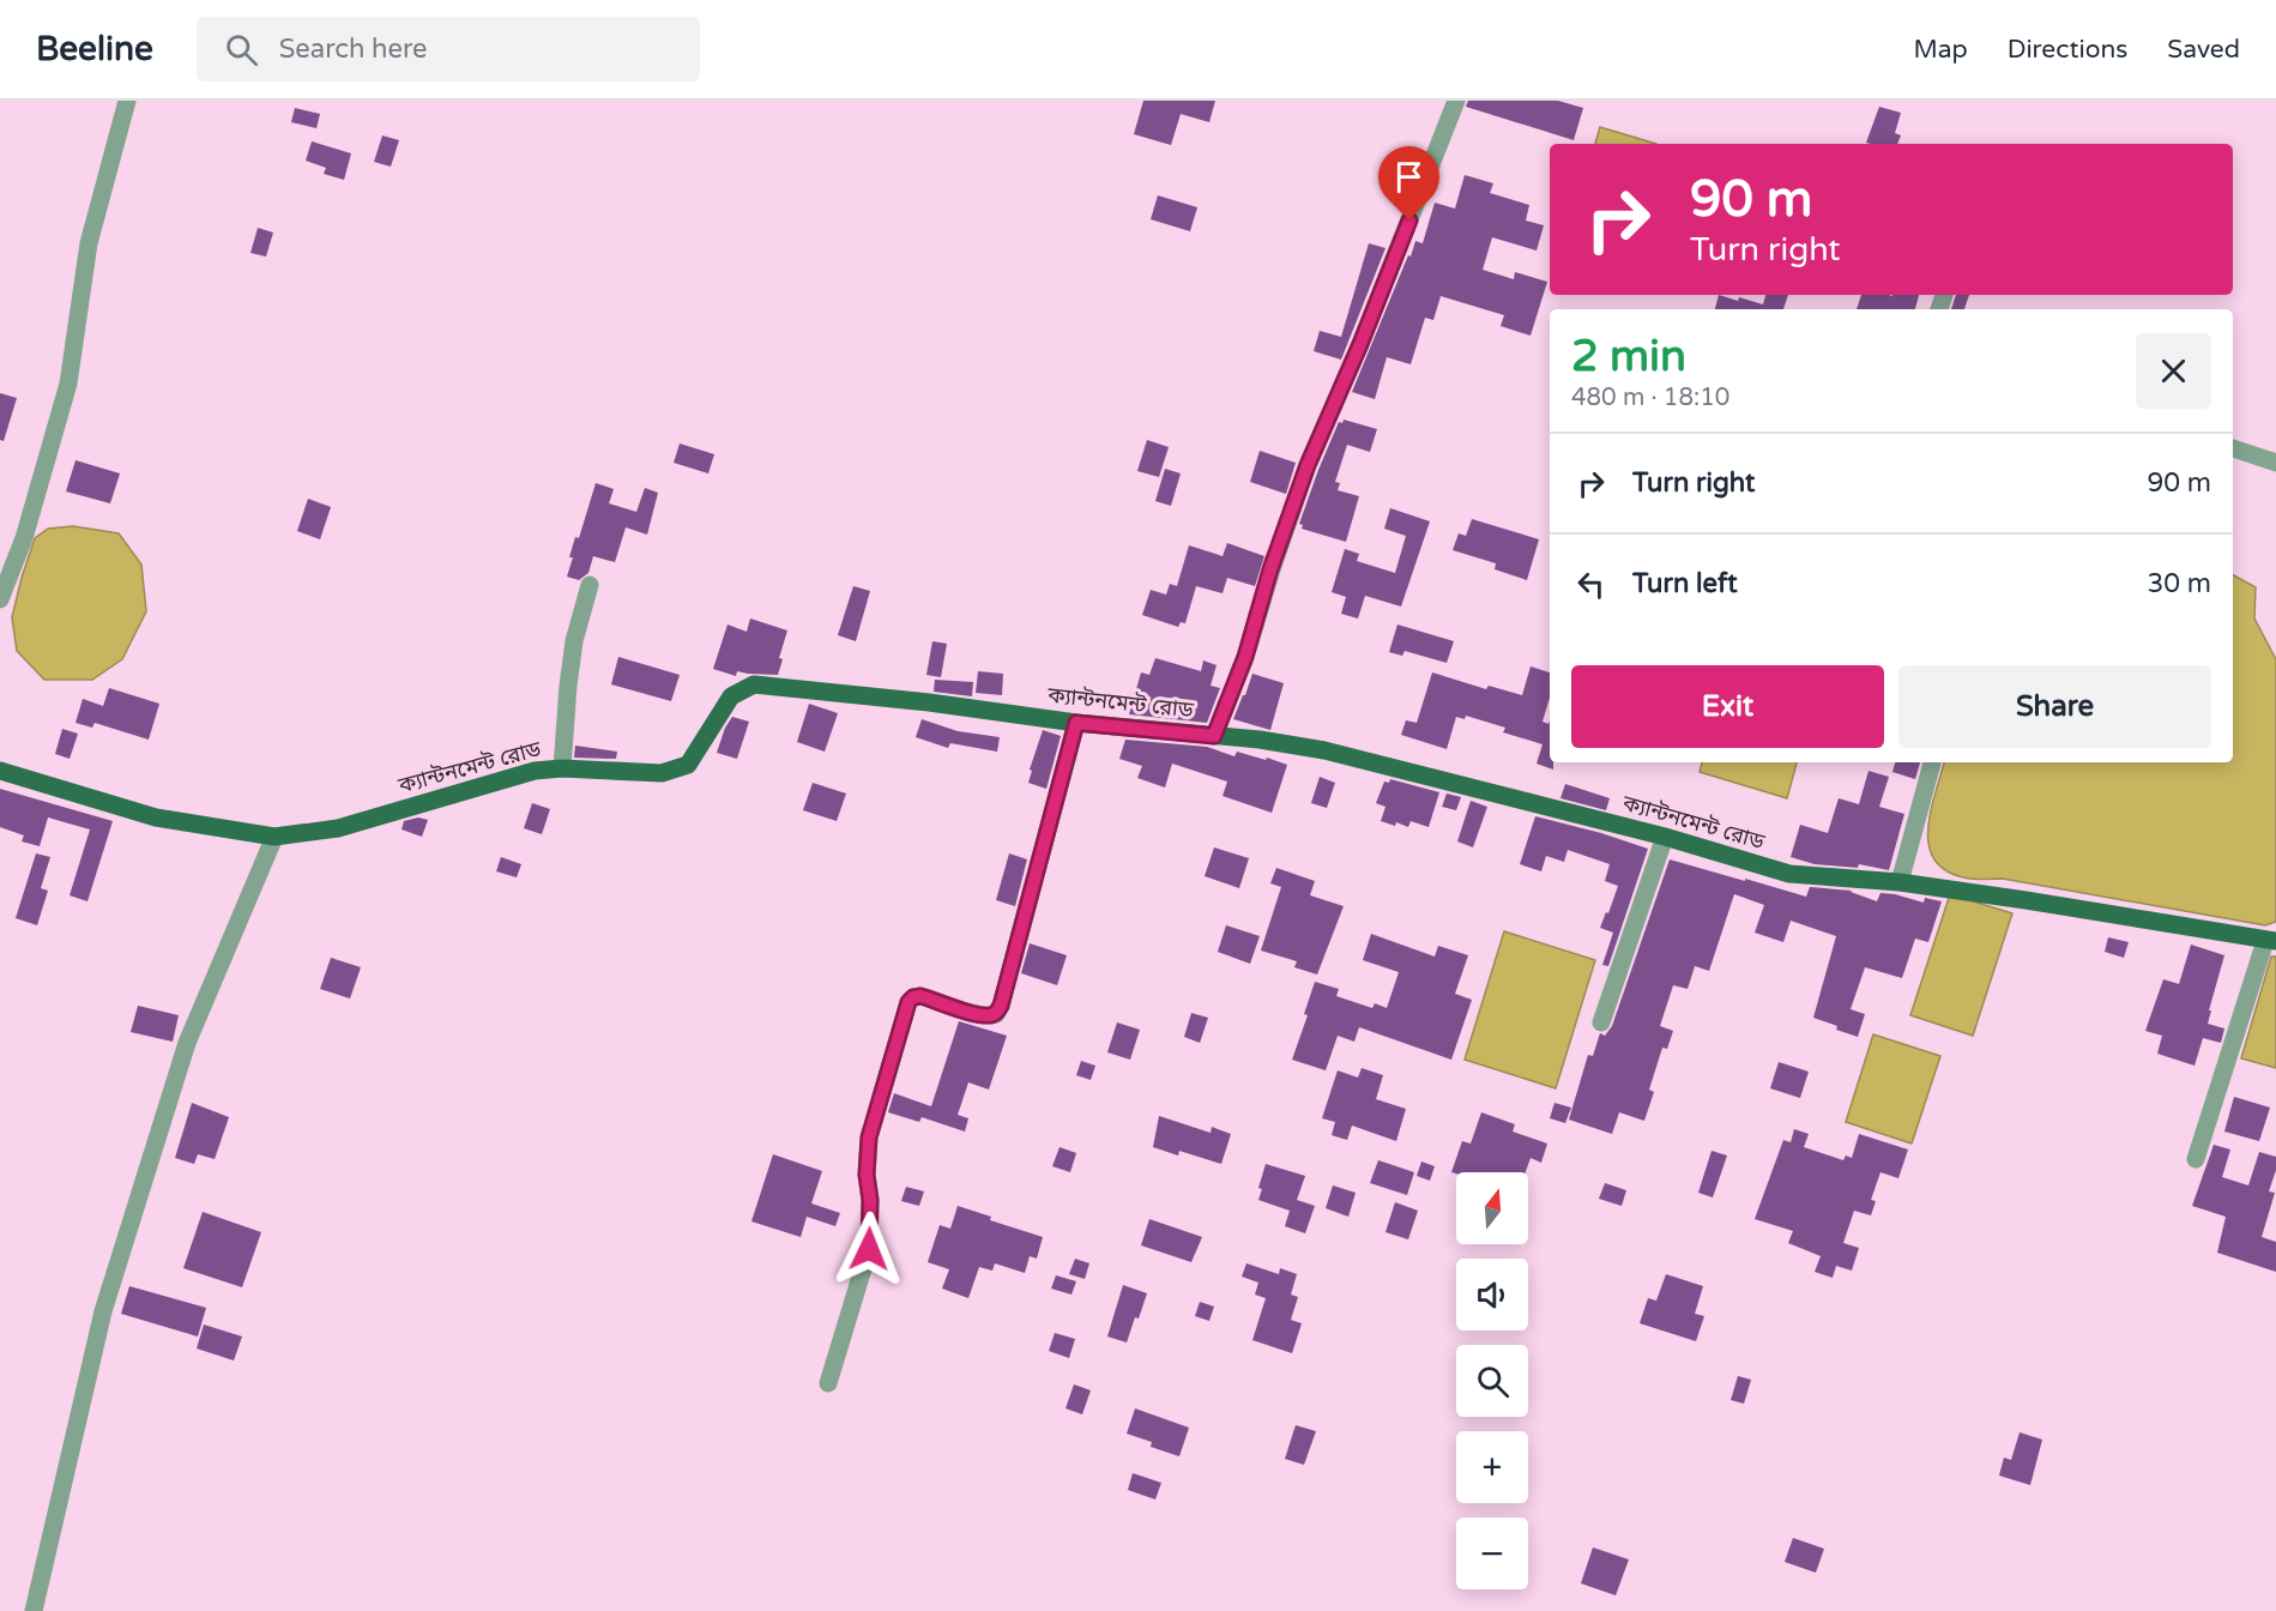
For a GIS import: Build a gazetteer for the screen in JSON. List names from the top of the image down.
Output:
{
  "streets": {
    "main road": ["ক্যান্টনমেন্ট রোড"]
  },
  "north": "top",
  "page": {
    "header": "Beeline",
    "search": "Search here",
    "nav": ["Map", "Directions", "Saved"],
    "turn": ["90 m", "Turn right"],
    "heading": ["2 min", "480 m · 18:10"],
    "list": [
      {
        "name": "Turn right",
        "value": "90 m"
      },
      {
        "name": "Turn left",
        "value": "30 m"
      }
    ],
    "buttons": ["Exit", "Share"],
    "map_buttons": ["+", "−"]
  }
}
